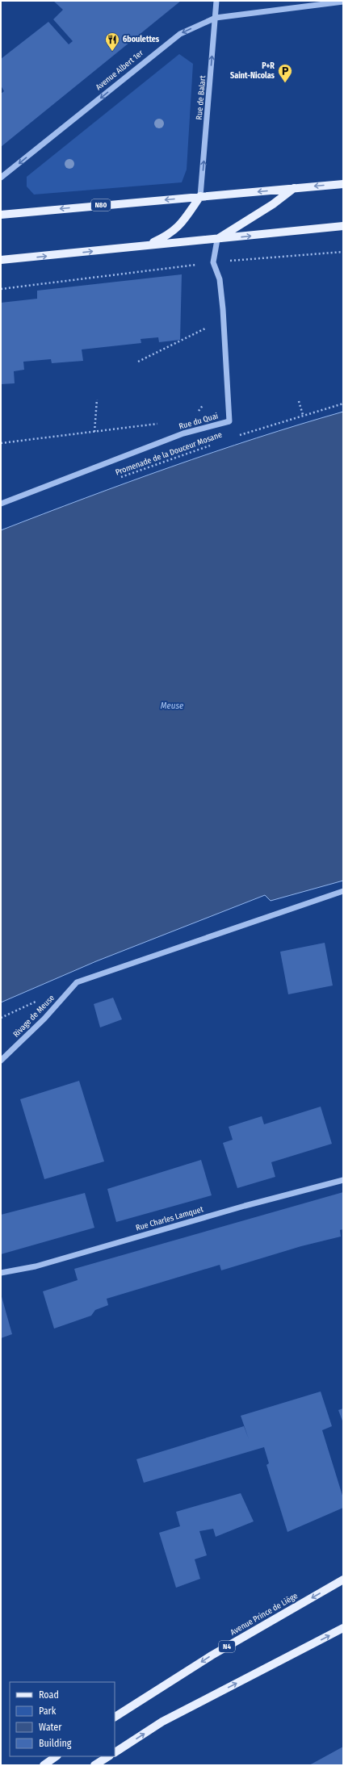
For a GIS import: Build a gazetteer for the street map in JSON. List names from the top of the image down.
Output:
{
  "streets": {
    "main road": ["N80", "Avenue Prince de Liège", "N4"],
    "street": [
      "Avenue Albert 1er",
      "Rue de Balart",
      "Rue du Quai",
      "Rivage de Meuse",
      "Rue Charles Lamquet"
    ],
    "path": ["Promenade de la Douceur Mosane"]
  },
  "crossings": [
    ["Avenue Albert 1er", "Rue de Balart"],
    ["Rue de Balart", "N80"]
  ],
  "one_way": ["Avenue Albert 1er", "Rue de Balart"],
  "water": ["Meuse"],
  "places": {
    "restaurant": ["6boulettes"],
    "parking": ["P+R Saint-Nicolas"]
  },
  "legend": [
    "Road",
    "Park",
    "Water",
    "Building"
  ]
}
